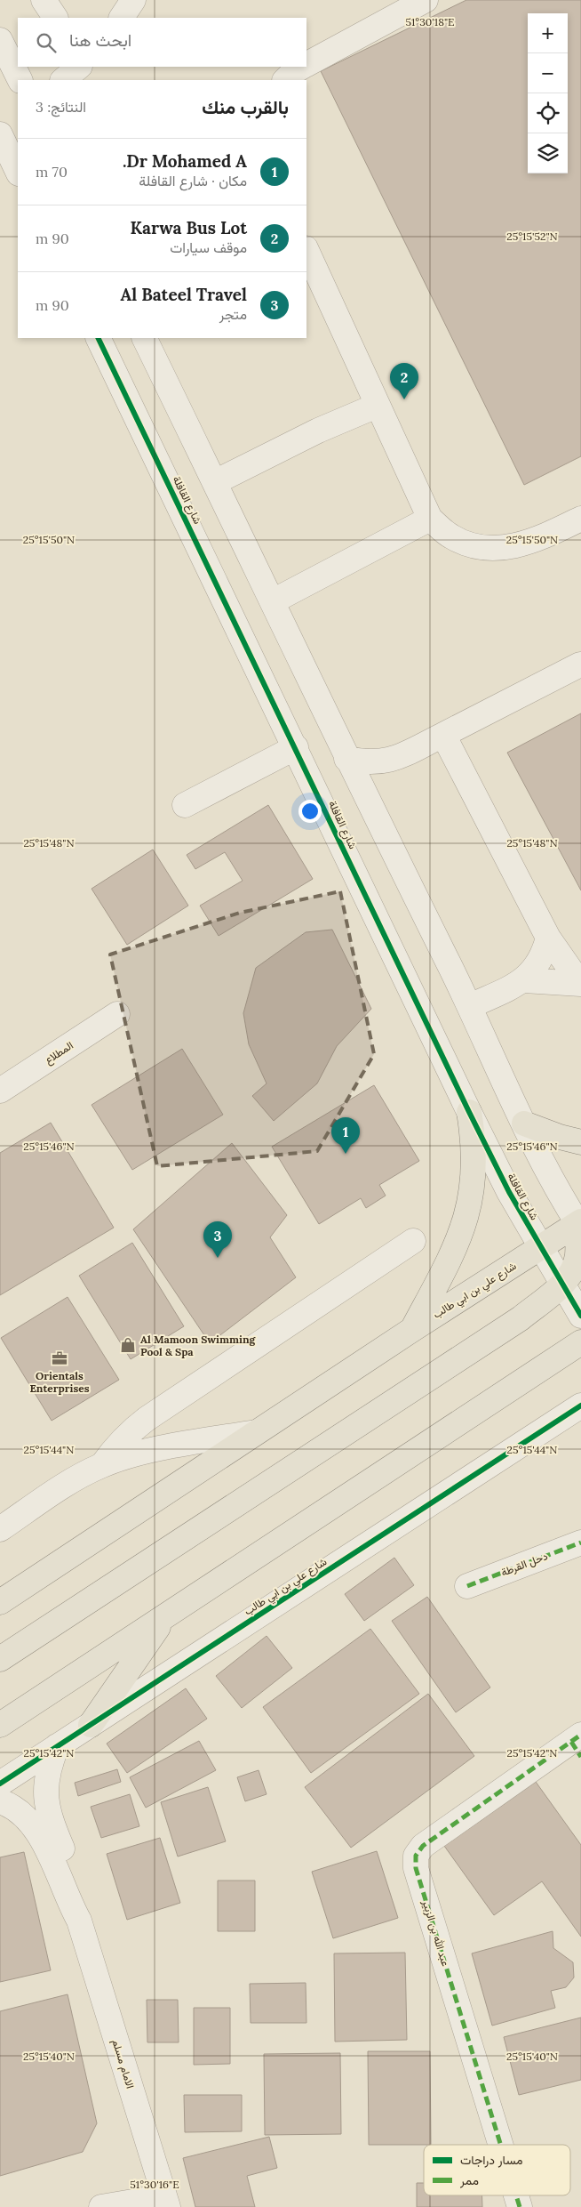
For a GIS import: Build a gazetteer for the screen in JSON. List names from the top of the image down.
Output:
{
  "streets": {
    "main road": ["شارع علي بن ابي طالب"],
    "street": [
      "شارع القافلة",
      "المطلاع",
      "دحل القرطة",
      "عبد الله بن الزبير",
      "الامام مسلم"
    ]
  },
  "crossings": [
    ["شارع القافلة", "شارع علي بن ابي طالب"],
    ["شارع علي بن ابي طالب", "الامام مسلم"]
  ],
  "places": {
    "shop": ["Al Mamoon Swimming Pool & Spa"],
    "office": ["Orientals Enterprises"]
  },
  "legend": ["مسار دراجات", "ممر"],
  "page": {
    "map_buttons": ["+", "−"],
    "search": "ابحث هنا",
    "heading": ["بالقرب منك", "النتائج: 3"],
    "list": [
      {
        "mark": "1",
        "name": "Dr Mohamed A.",
        "note": "مكان · شارع القافلة",
        "value": "70 m"
      },
      {
        "mark": "2",
        "name": "Karwa Bus Lot",
        "note": "موقف سيارات",
        "value": "90 m"
      },
      {
        "mark": "3",
        "name": "Al Bateel Travel",
        "note": "متجر",
        "value": "90 m"
      }
    ],
    "pins": ["2", "1", "3"]
  },
  "coordinates": [
    "51°30'18\"E",
    "25°15'52\"N",
    "25°15'50\"N",
    "25°15'48\"N",
    "25°15'46\"N",
    "25°15'44\"N",
    "25°15'42\"N",
    "25°15'40\"N",
    "51°30'16\"E"
  ]
}
